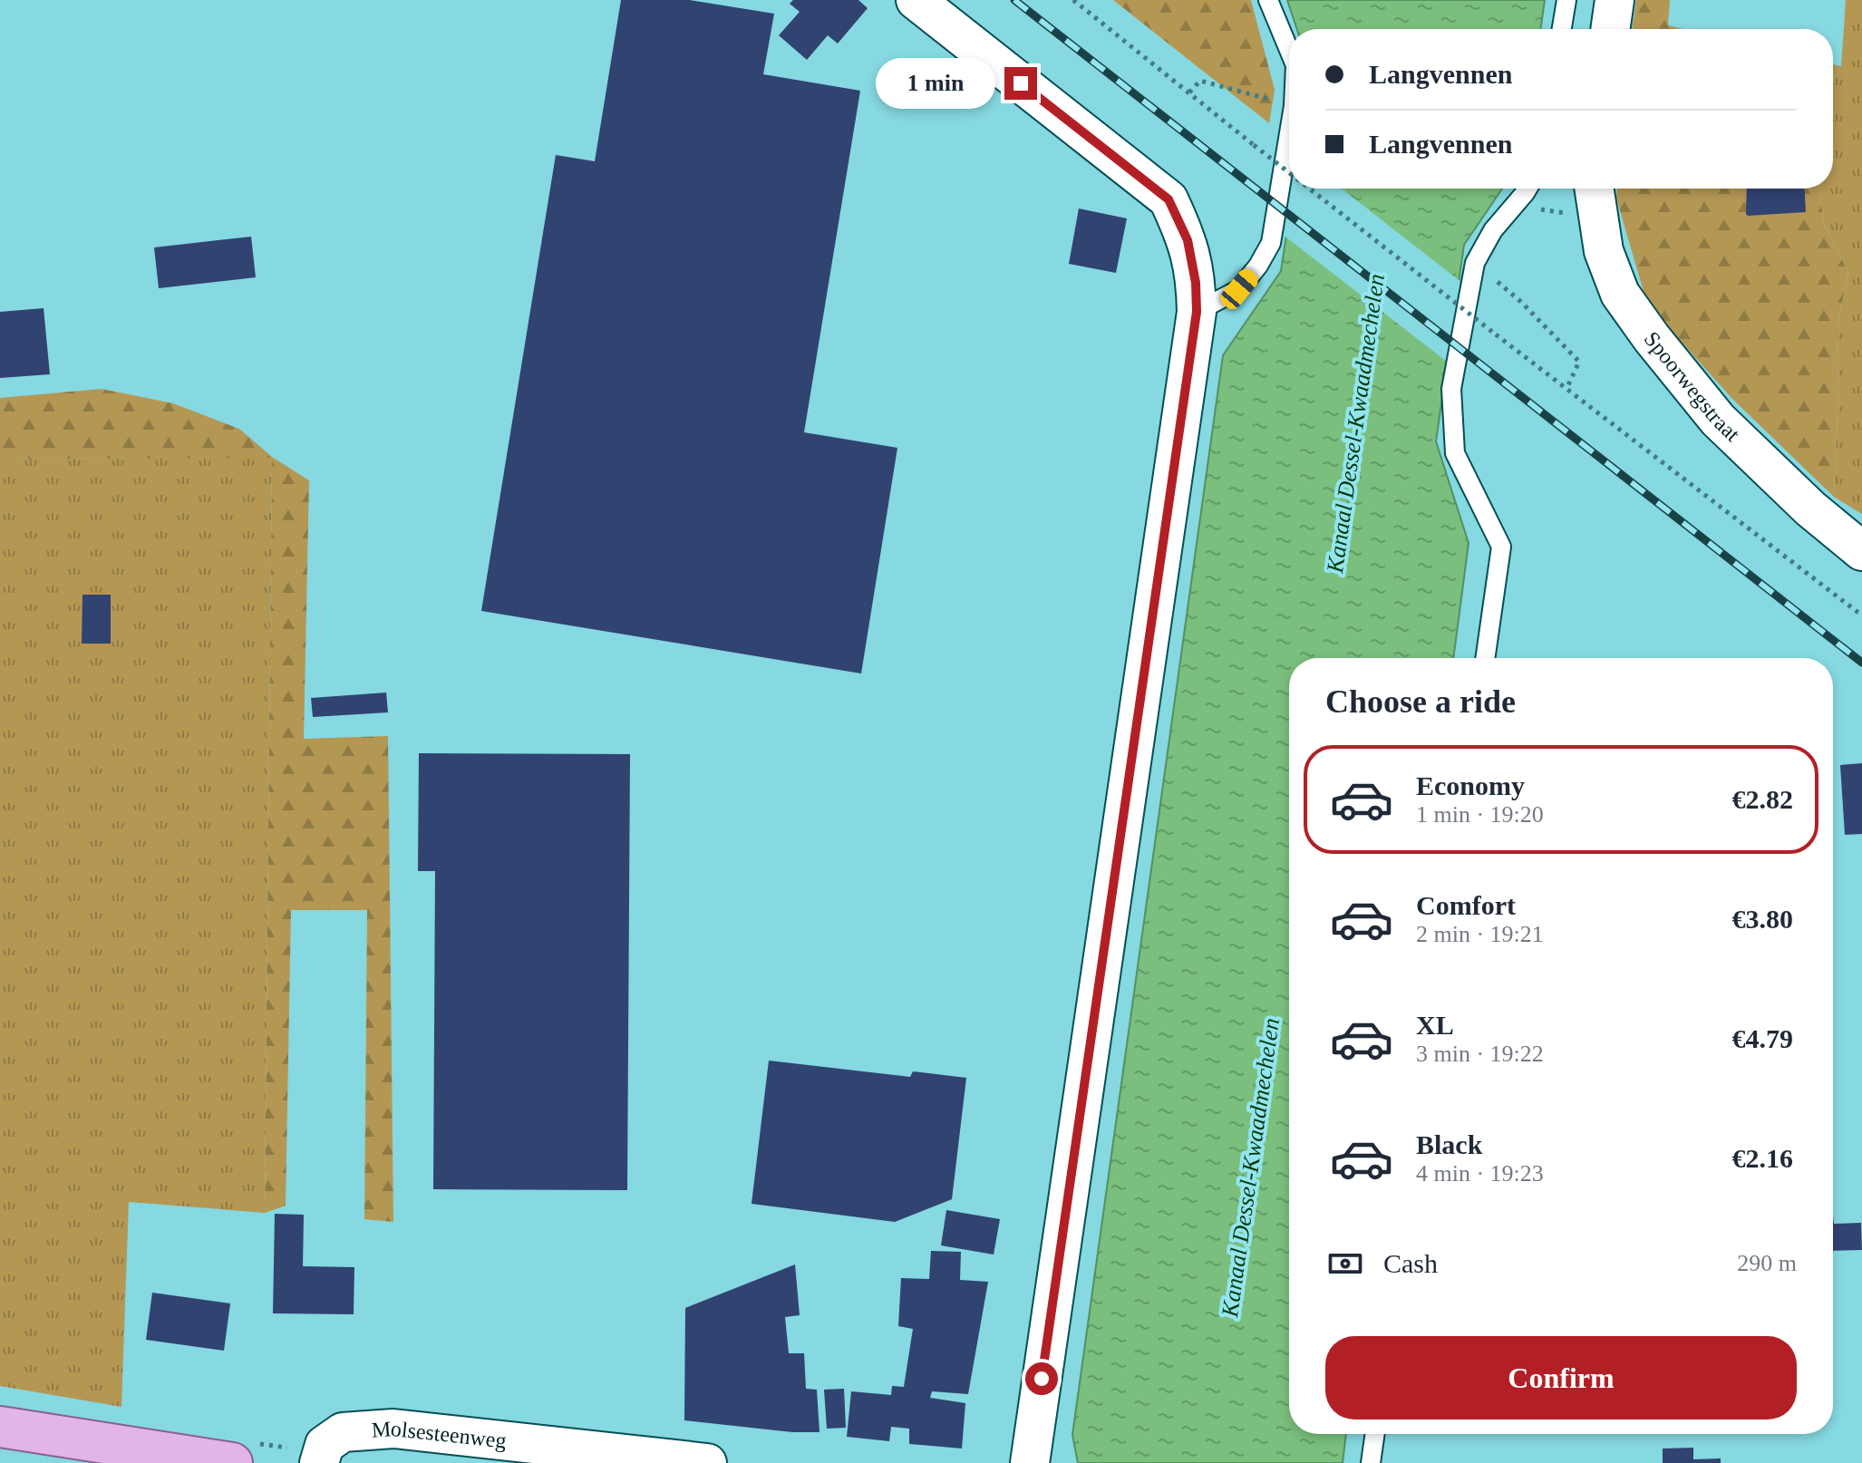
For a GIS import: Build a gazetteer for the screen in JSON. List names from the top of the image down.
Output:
{
  "streets": {
    "street": ["Spoorwegstraat", "Molsesteenweg"]
  },
  "water": ["Kanaal Dessel-Kwaadmechelen"],
  "page": {
    "banner": ["Langvennen", "Langvennen"],
    "bubble": "1 min",
    "heading": "Choose a ride",
    "list": [
      {
        "name": "Economy",
        "note": "1 min · 19:20",
        "value": "€2.82"
      },
      {
        "name": "Comfort",
        "note": "2 min · 19:21",
        "value": "€3.80"
      },
      {
        "name": "XL",
        "note": "3 min · 19:22",
        "value": "€4.79"
      },
      {
        "name": "Black",
        "note": "4 min · 19:23",
        "value": "€2.16"
      }
    ],
    "pay": ["Cash", "290 m"],
    "buttons": "Confirm"
  }
}
